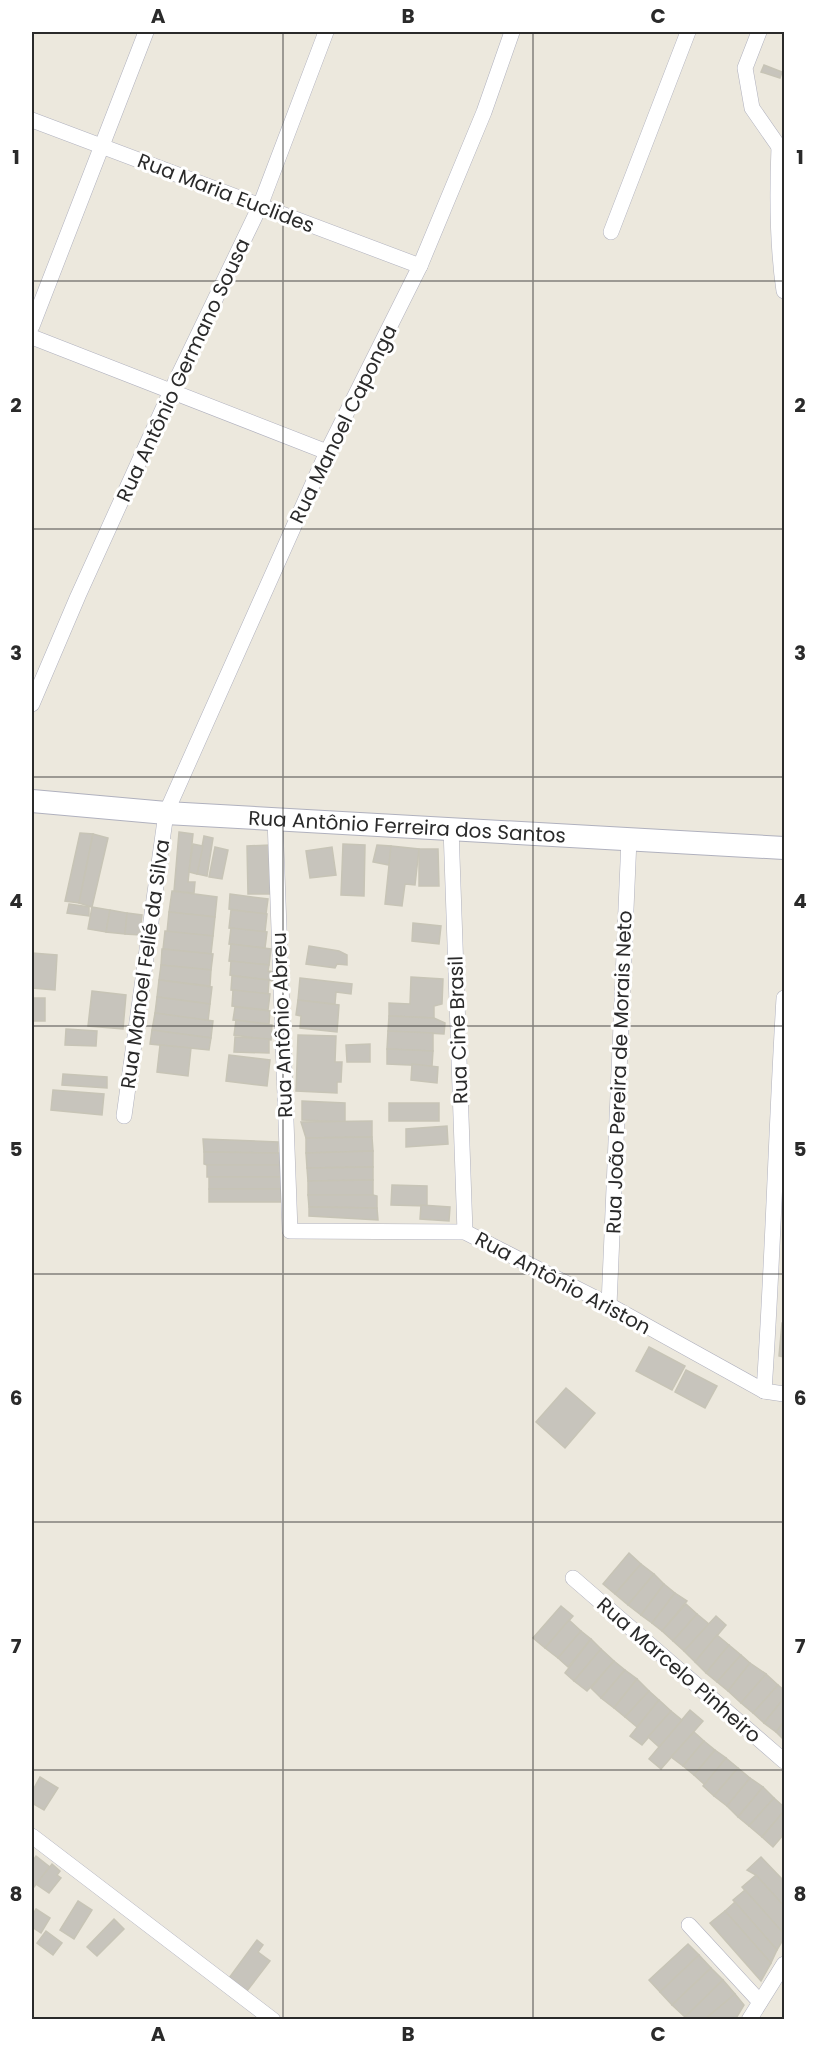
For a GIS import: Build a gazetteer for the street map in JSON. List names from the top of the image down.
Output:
{
  "streets": {
    "street": [
      "Rua Maria Euclides",
      "Rua Antônio Germano Sousa",
      "Rua Manoel Caponga",
      "Rua Antônio Ferreira dos Santos",
      "Rua Manoel Felié da Silva",
      "Rua Antônio Abreu",
      "Rua Cine Brasil",
      "Rua João Pereira de Morais Neto",
      "Rua Antônio Ariston",
      "Rua Marcelo Pinheiro"
    ]
  },
  "crossings": [
    ["Rua Maria Euclides", "Rua Antônio Germano Sousa"],
    ["Rua Maria Euclides", "Rua Manoel Caponga"],
    ["Rua Manoel Caponga", "Rua Antônio Ferreira dos Santos"],
    ["Rua Manoel Caponga", "Rua Manoel Felié da Silva"],
    ["Rua Antônio Ferreira dos Santos", "Rua Manoel Felié da Silva"],
    ["Rua Antônio Ferreira dos Santos", "Rua Antônio Abreu"],
    ["Rua Antônio Ferreira dos Santos", "Rua Cine Brasil"],
    ["Rua Antônio Ferreira dos Santos", "Rua João Pereira de Morais Neto"],
    ["Rua Antônio Abreu", "Rua Antônio Ariston"],
    ["Rua Cine Brasil", "Rua Antônio Ariston"],
    ["Rua João Pereira de Morais Neto", "Rua Antônio Ariston"]
  ],
  "grid": {
    "columns": ["A", "B", "C"],
    "rows": [
      "1",
      "2",
      "3",
      "4",
      "5",
      "6",
      "7",
      "8"
    ]
  }
}
